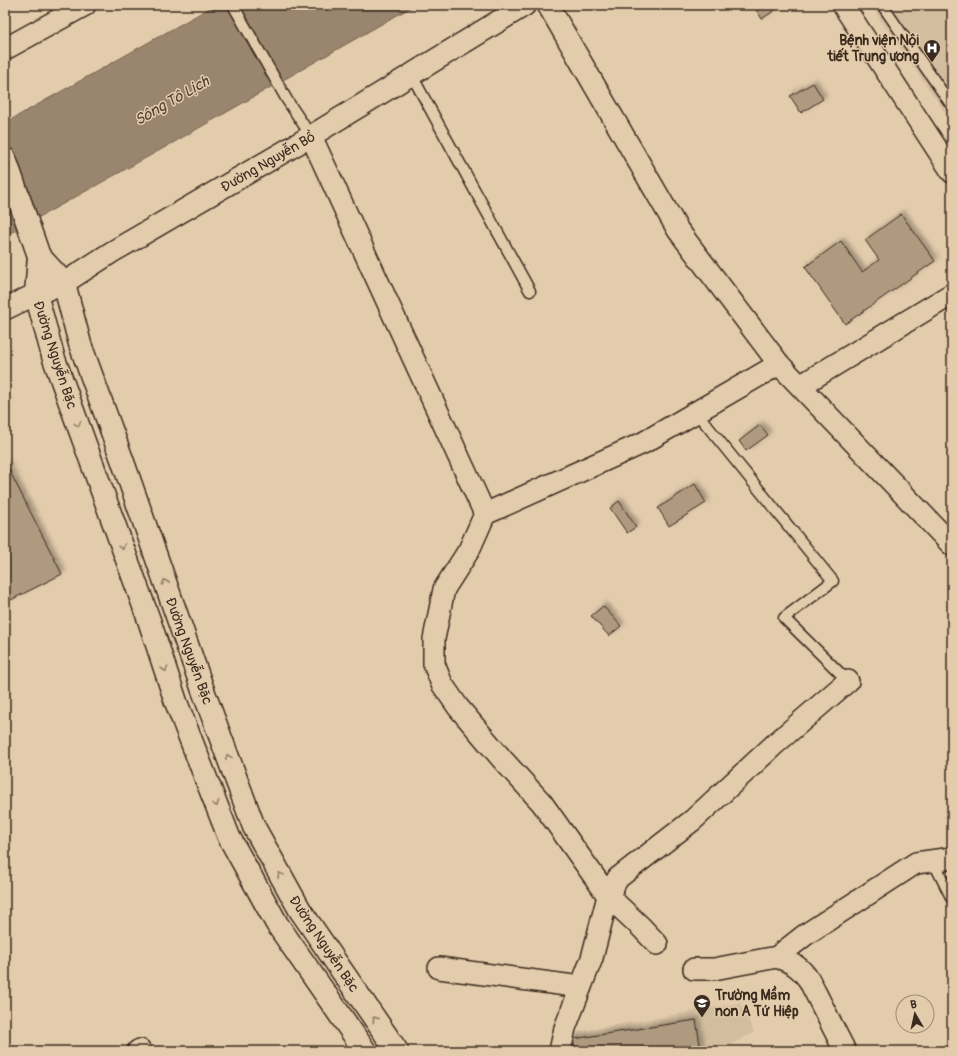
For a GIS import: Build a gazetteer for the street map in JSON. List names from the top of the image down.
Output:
{
  "streets": {
    "main road": ["Đường Nguyễn Bặc"],
    "street": ["Đường Nguyễn Bồ"]
  },
  "crossings": [
    ["Đường Nguyễn Bồ", "Đường Nguyễn Bặc"]
  ],
  "water": ["Sông Tô Lịch"],
  "places": {
    "hospital": ["Bệnh viện Nội tiết Trung ương"],
    "school or university": ["Trường Mầm non A Tứ Hiệp"]
  },
  "north": "top"
}
